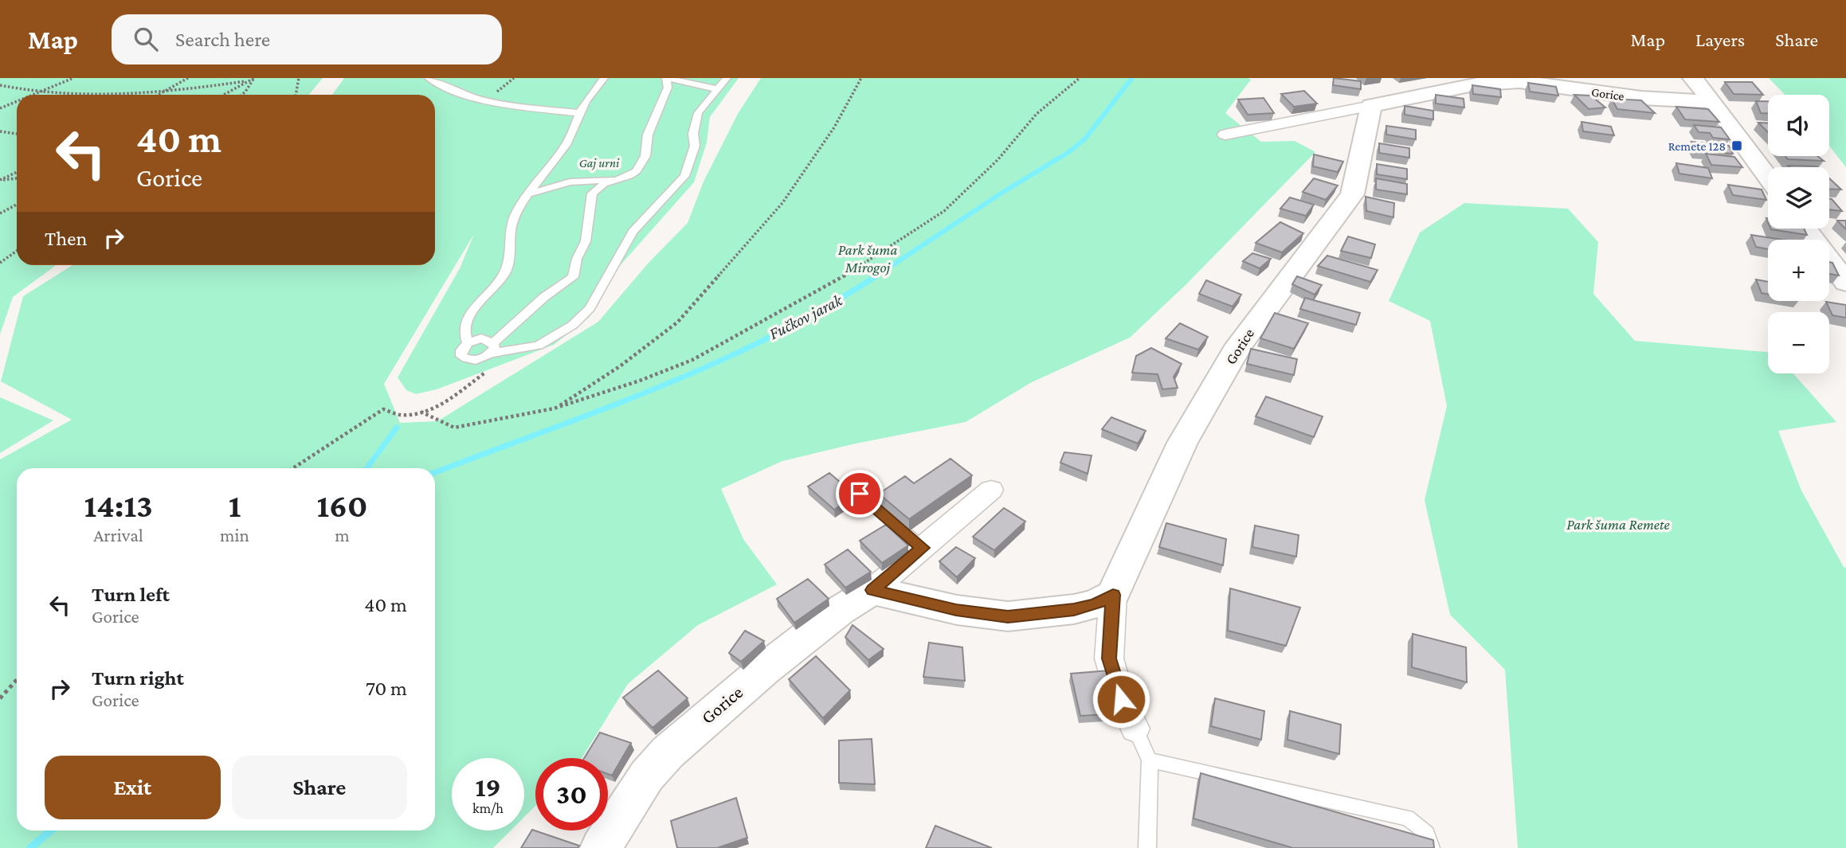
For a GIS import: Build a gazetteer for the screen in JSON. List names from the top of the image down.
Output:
{
  "streets": {
    "street": ["Gorice"]
  },
  "water": ["Fučkov jarak"],
  "parks": ["Gaj urni", "Park šuma Mirogoj", "Park šuma Remete"],
  "places": {
    "transit": ["Remete 128"]
  },
  "page": {
    "header": "Map",
    "search": "Search here",
    "nav": ["Map", "Layers", "Share"],
    "map_buttons": ["+", "−"],
    "turn": ["40 m", "Gorice"],
    "then": "Then",
    "eta": [
      "14:13",
      "Arrival",
      "1",
      "min",
      "160",
      "m"
    ],
    "list": [
      {
        "name": "Turn left",
        "note": "Gorice",
        "value": "40 m"
      },
      {
        "name": "Turn right",
        "note": "Gorice",
        "value": "70 m"
      }
    ],
    "buttons": ["Exit", "Share"],
    "speed": "19 km/h",
    "limit": "30"
  }
}
